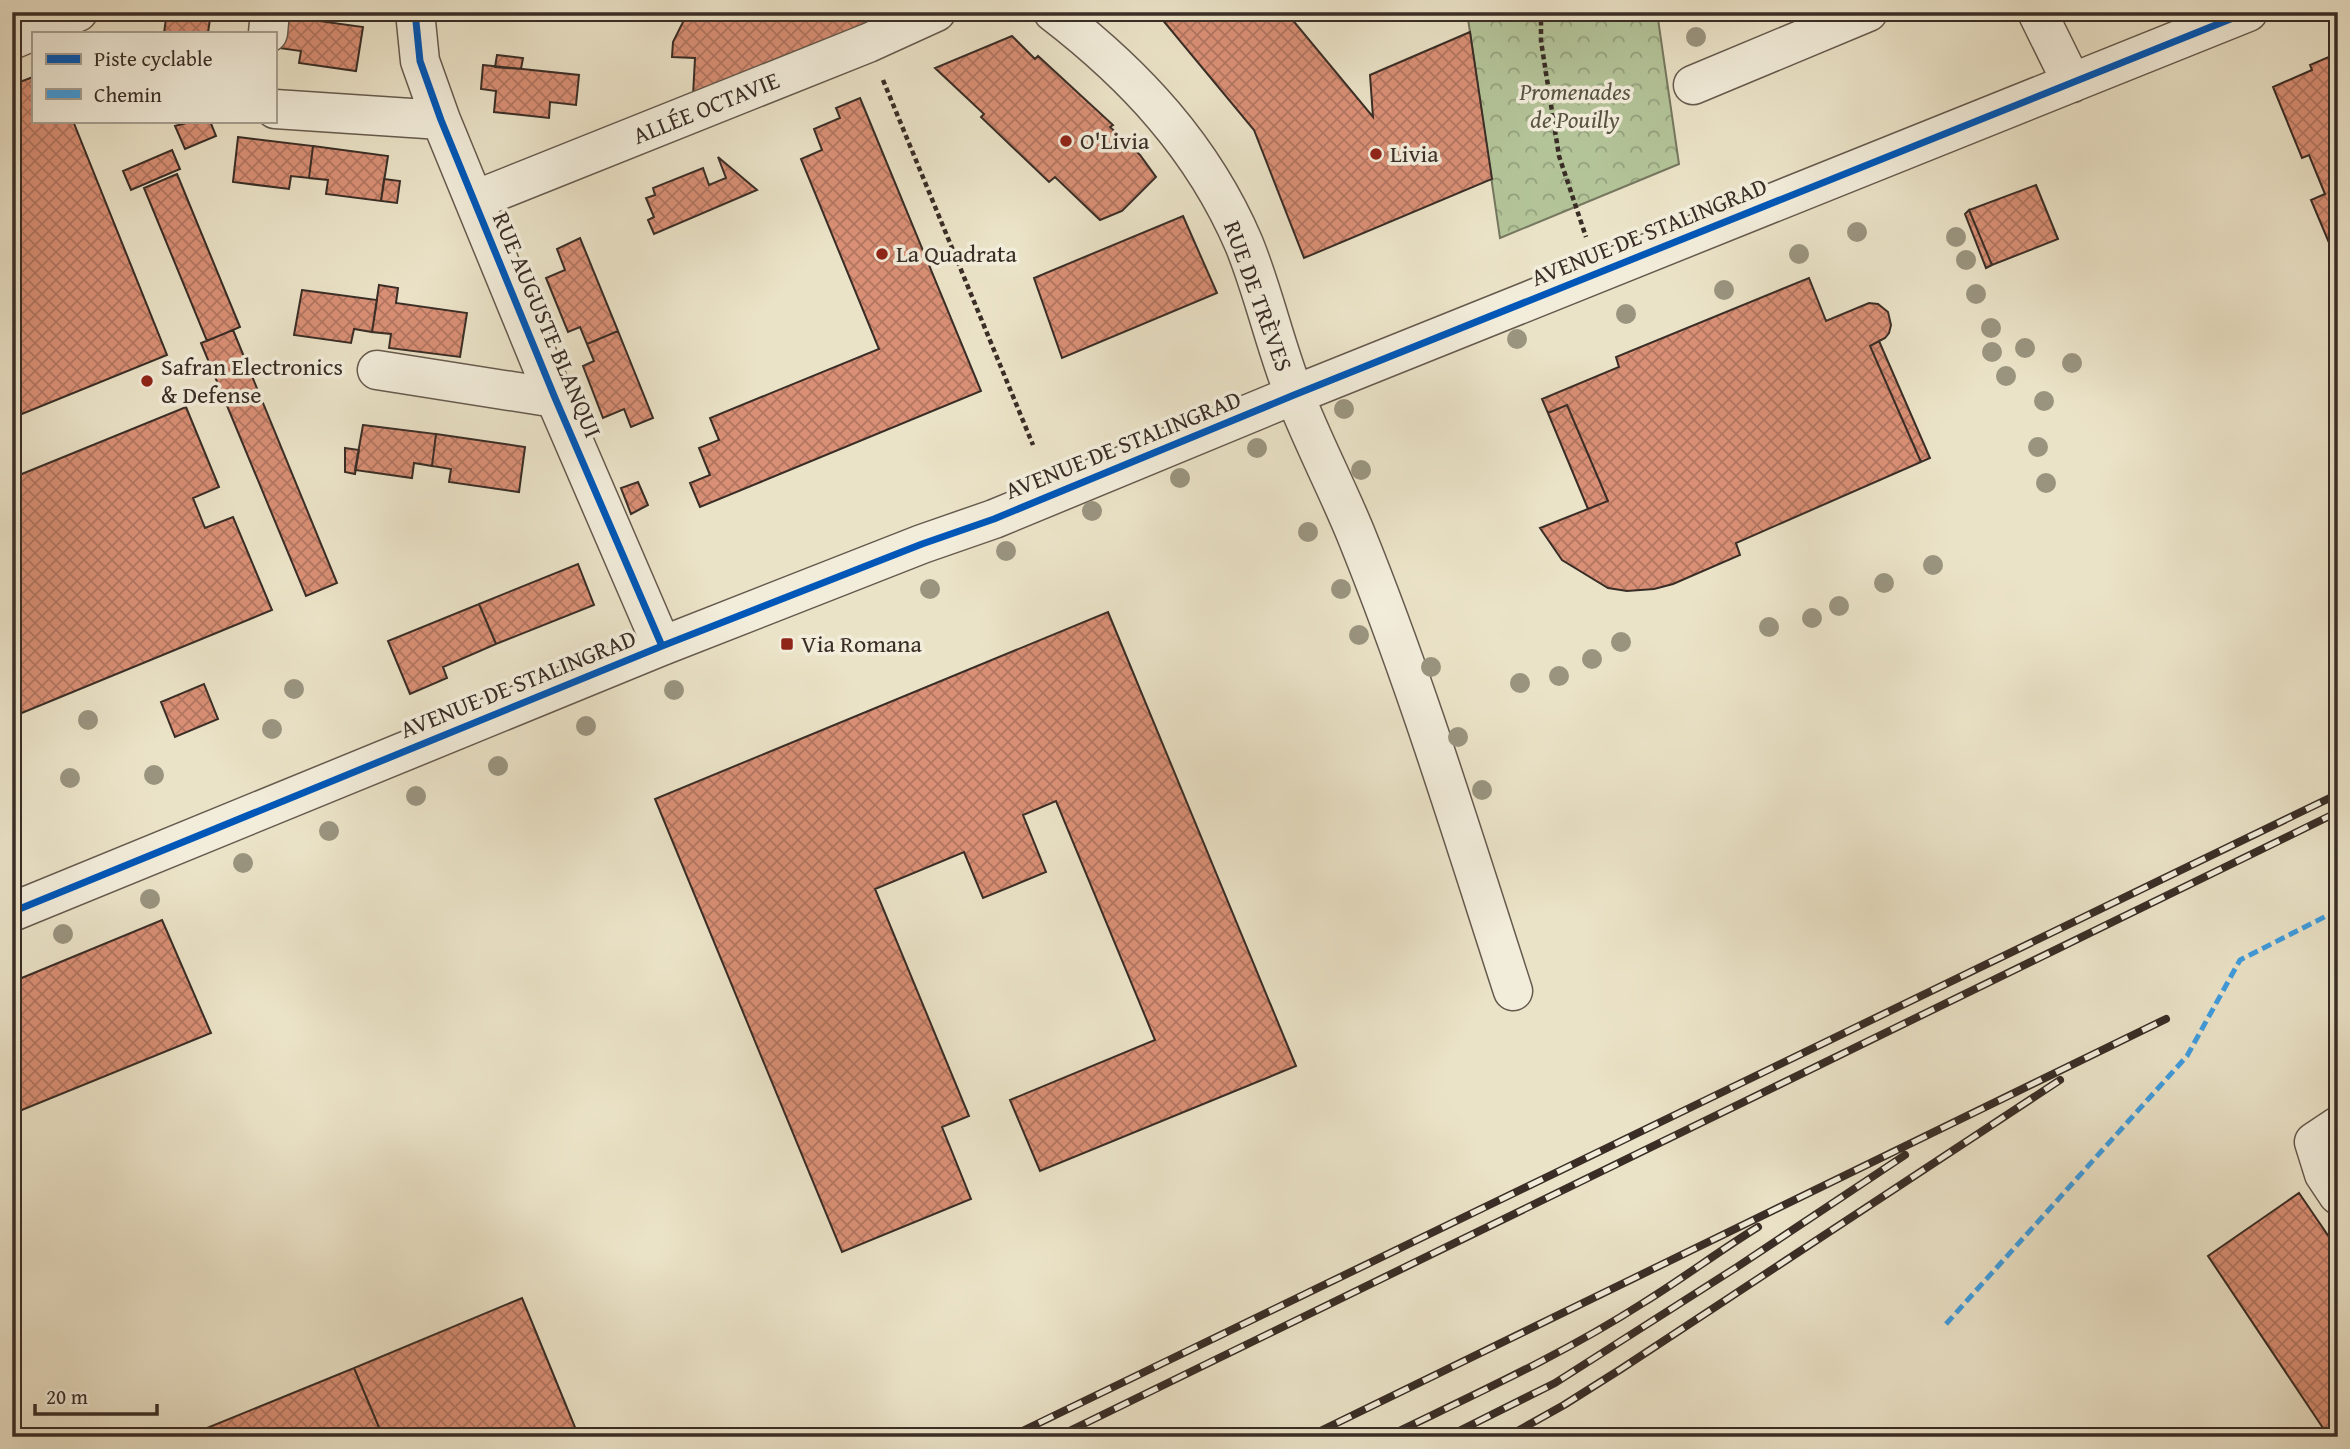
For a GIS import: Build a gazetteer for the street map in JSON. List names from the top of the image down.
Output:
{
  "streets": {
    "street": [
      "ALLÉE OCTAVIE",
      "AVENUE DE STALINGRAD",
      "RUE DE TRÈVES",
      "RUE AUGUSTE BLANQUI"
    ]
  },
  "crossings": [
    ["ALLÉE OCTAVIE", "RUE AUGUSTE BLANQUI"],
    ["AVENUE DE STALINGRAD", "RUE DE TRÈVES"],
    ["AVENUE DE STALINGRAD", "RUE AUGUSTE BLANQUI"]
  ],
  "parks": ["Promenades de Pouilly"],
  "places": {
    "other": [
      "O'Livia",
      "Livia",
      "La Quadrata",
      "Safran Electronics & Defense"
    ],
    "transit": ["Via Romana"]
  },
  "legend": ["Piste cyclable", "Chemin"],
  "scale_bar": "20 m"
}
